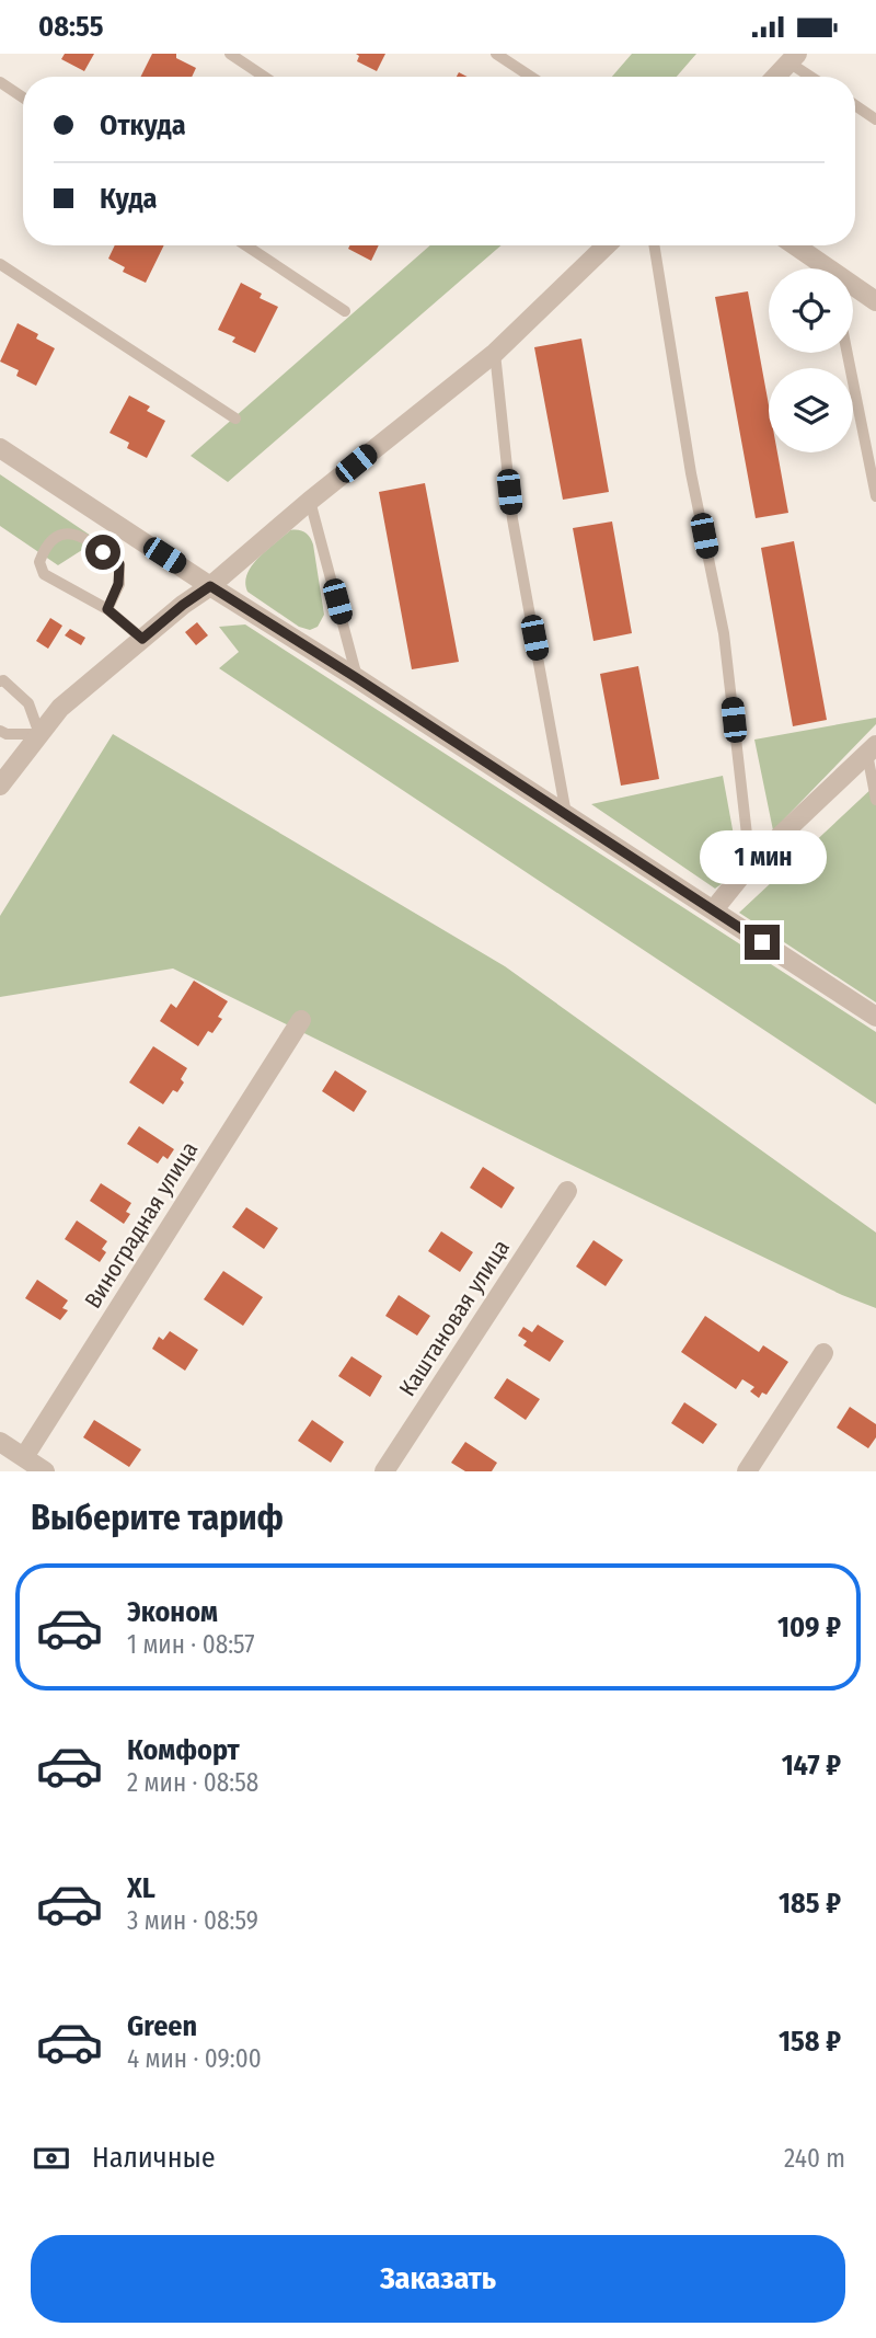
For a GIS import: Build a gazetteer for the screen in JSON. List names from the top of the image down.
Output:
{
  "streets": {
    "street": ["Виноградная улица", "Каштановая улица"]
  },
  "page": {
    "status": "08:55",
    "banner": ["Откуда", "Куда"],
    "bubble": "1 мин",
    "heading": "Выберите тариф",
    "list": [
      {
        "name": "Эконом",
        "note": "1 мин · 08:57",
        "value": "109 ₽"
      },
      {
        "name": "Комфорт",
        "note": "2 мин · 08:58",
        "value": "147 ₽"
      },
      {
        "name": "XL",
        "note": "3 мин · 08:59",
        "value": "185 ₽"
      },
      {
        "name": "Green",
        "note": "4 мин · 09:00",
        "value": "158 ₽"
      }
    ],
    "pay": ["Наличные", "240 m"],
    "buttons": "Заказать"
  }
}
